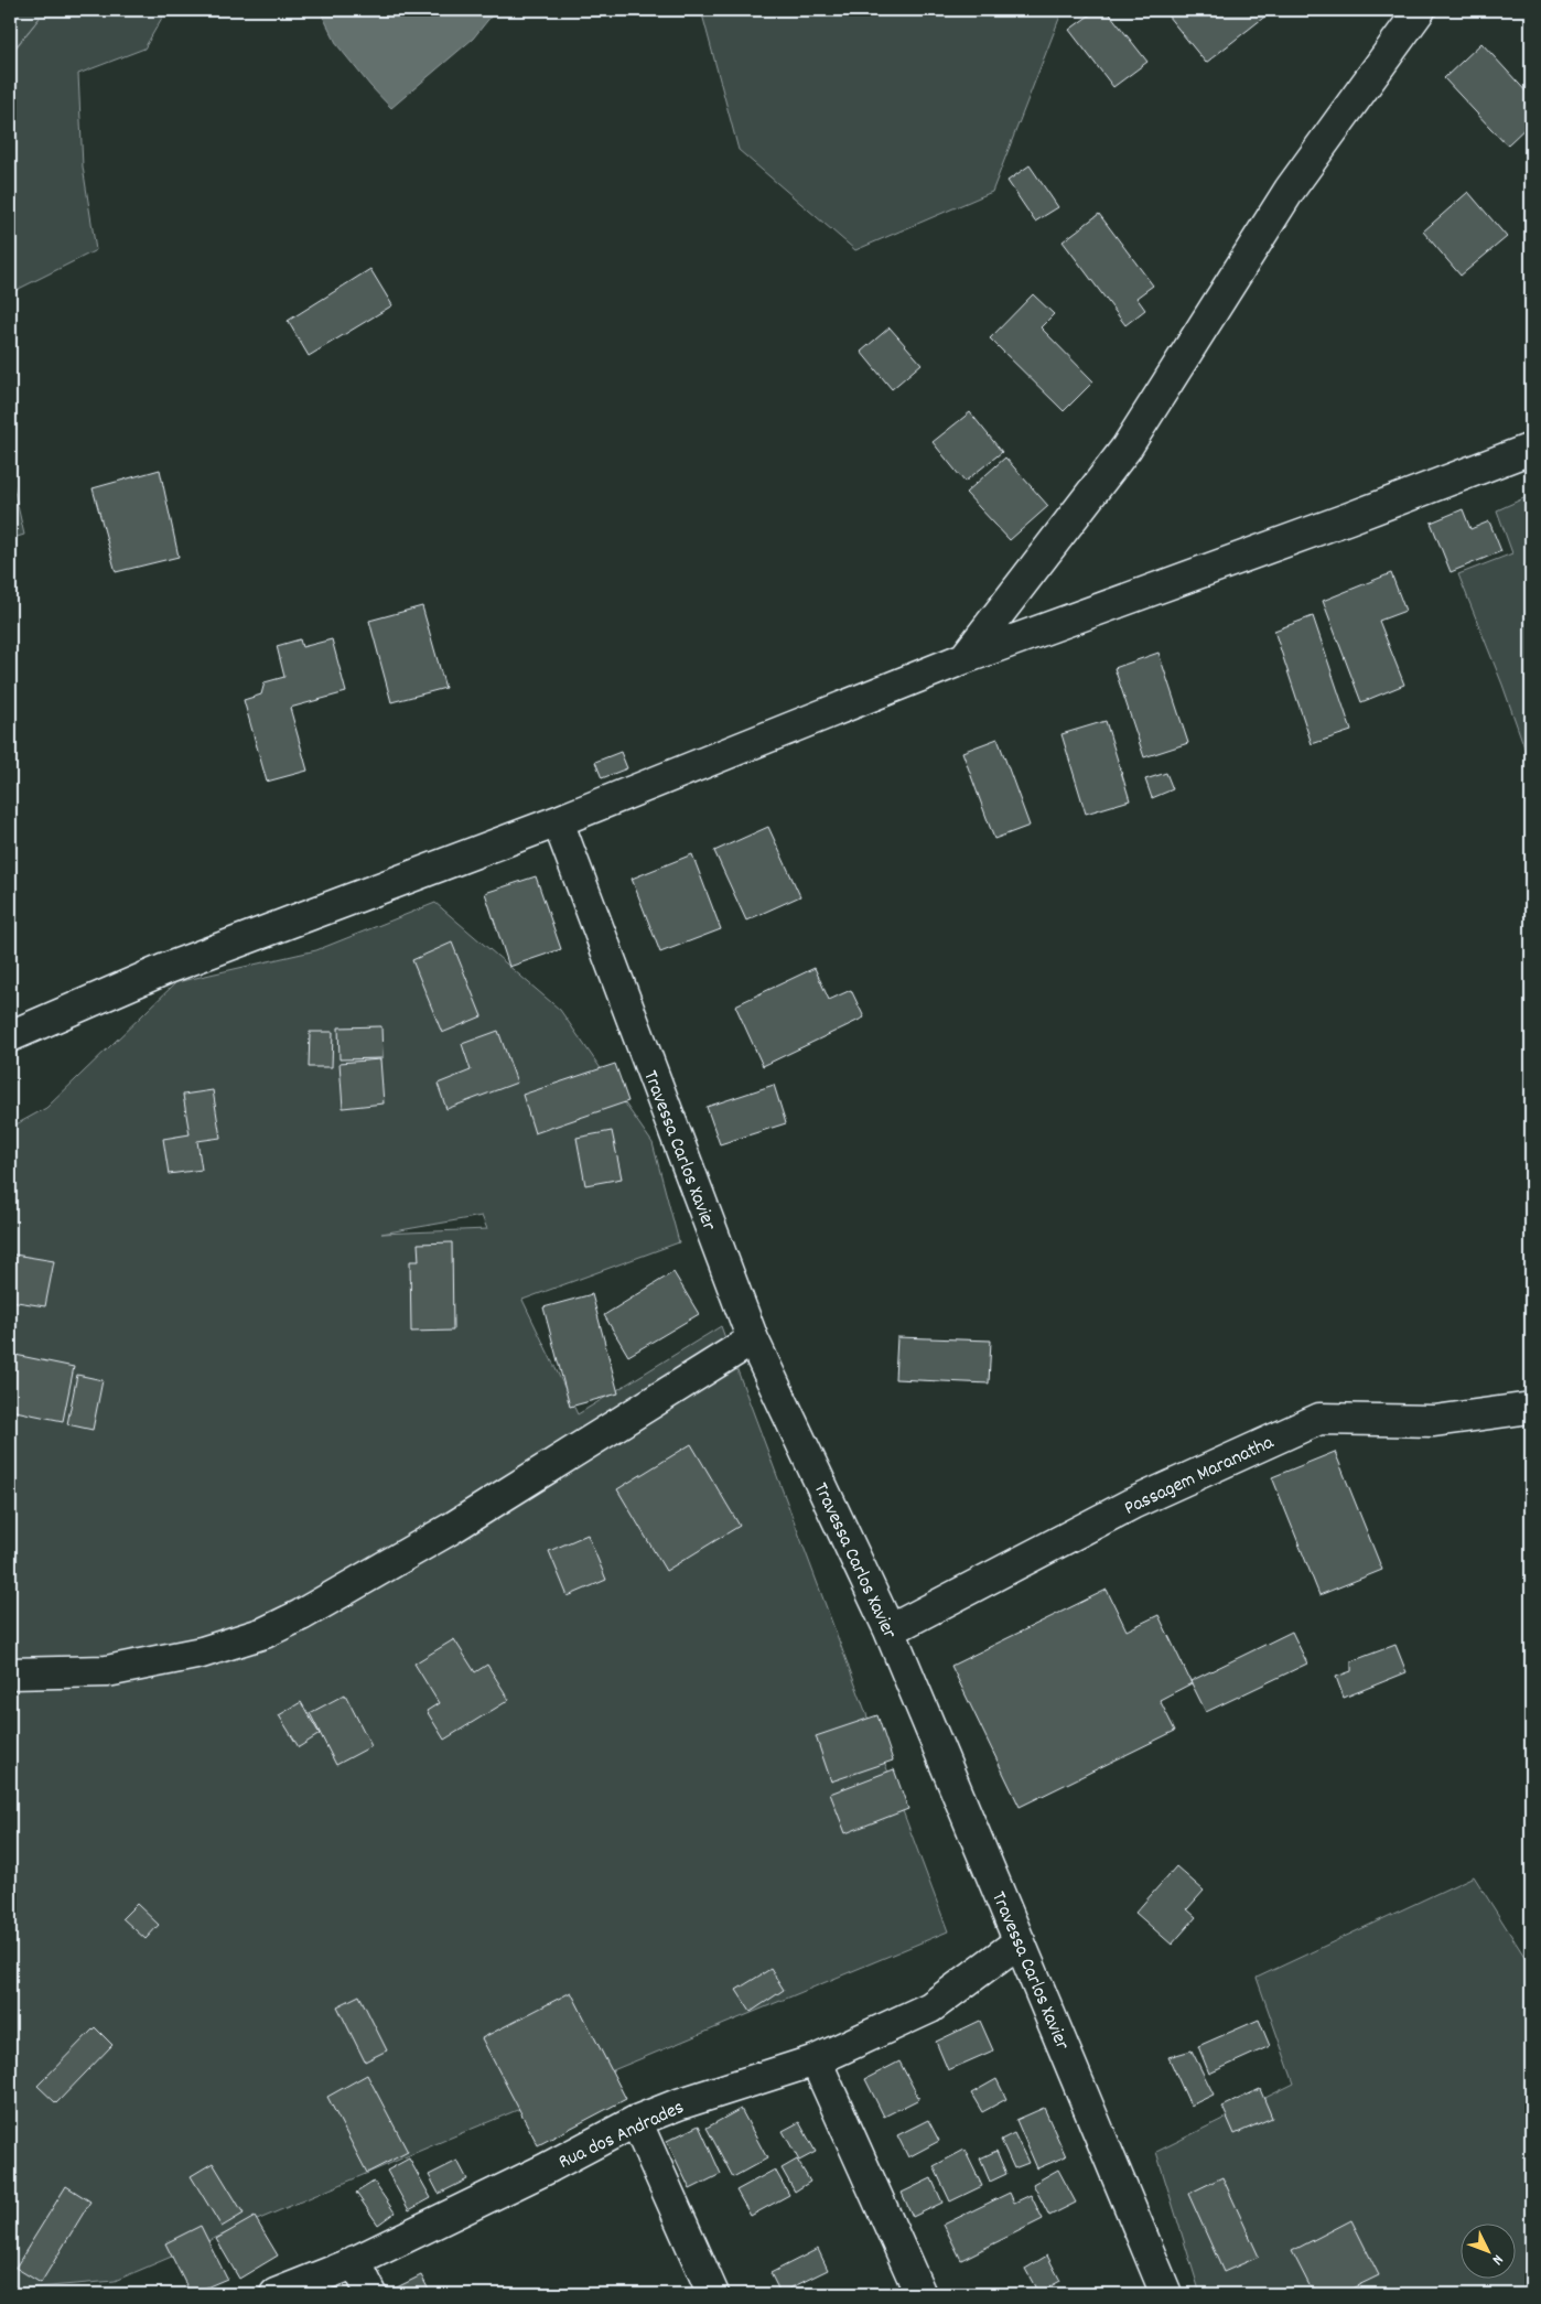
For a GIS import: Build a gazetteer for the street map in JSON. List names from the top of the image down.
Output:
{
  "streets": {
    "street": ["Travessa Carlos Xavier", "Passagem Maranatha", "Rua dos Andrades"]
  },
  "crossings": [
    ["Travessa Carlos Xavier", "Passagem Maranatha"],
    ["Travessa Carlos Xavier", "Rua dos Andrades"]
  ],
  "north": "bottom right"
}
